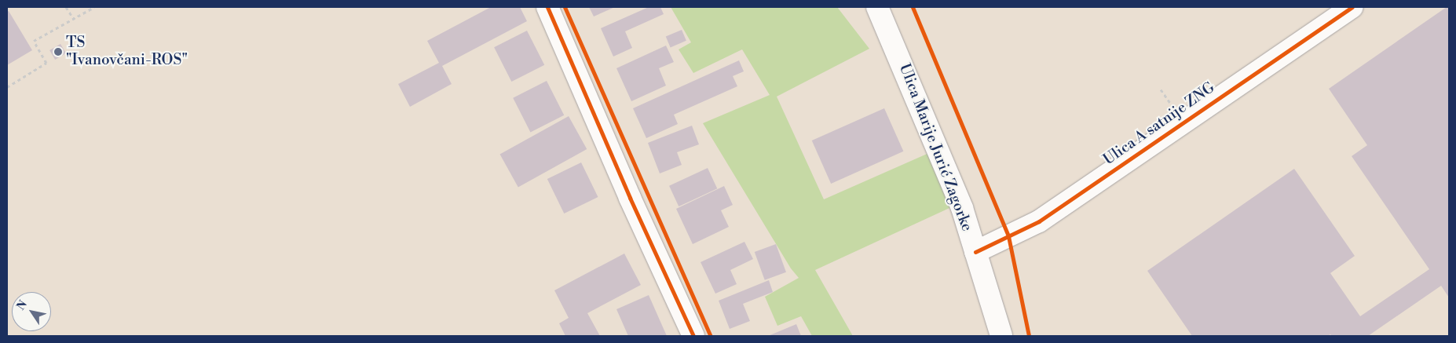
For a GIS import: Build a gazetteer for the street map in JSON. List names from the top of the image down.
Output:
{
  "streets": {
    "street": ["Ulica A satnije ZNG", "Ulica Marije Jurić Zagorke"]
  },
  "crossings": [
    ["Ulica A satnije ZNG", "Ulica Marije Jurić Zagorke"]
  ],
  "places": ["TS \"Ivanovčani-ROS\""],
  "north": "top left"
}
